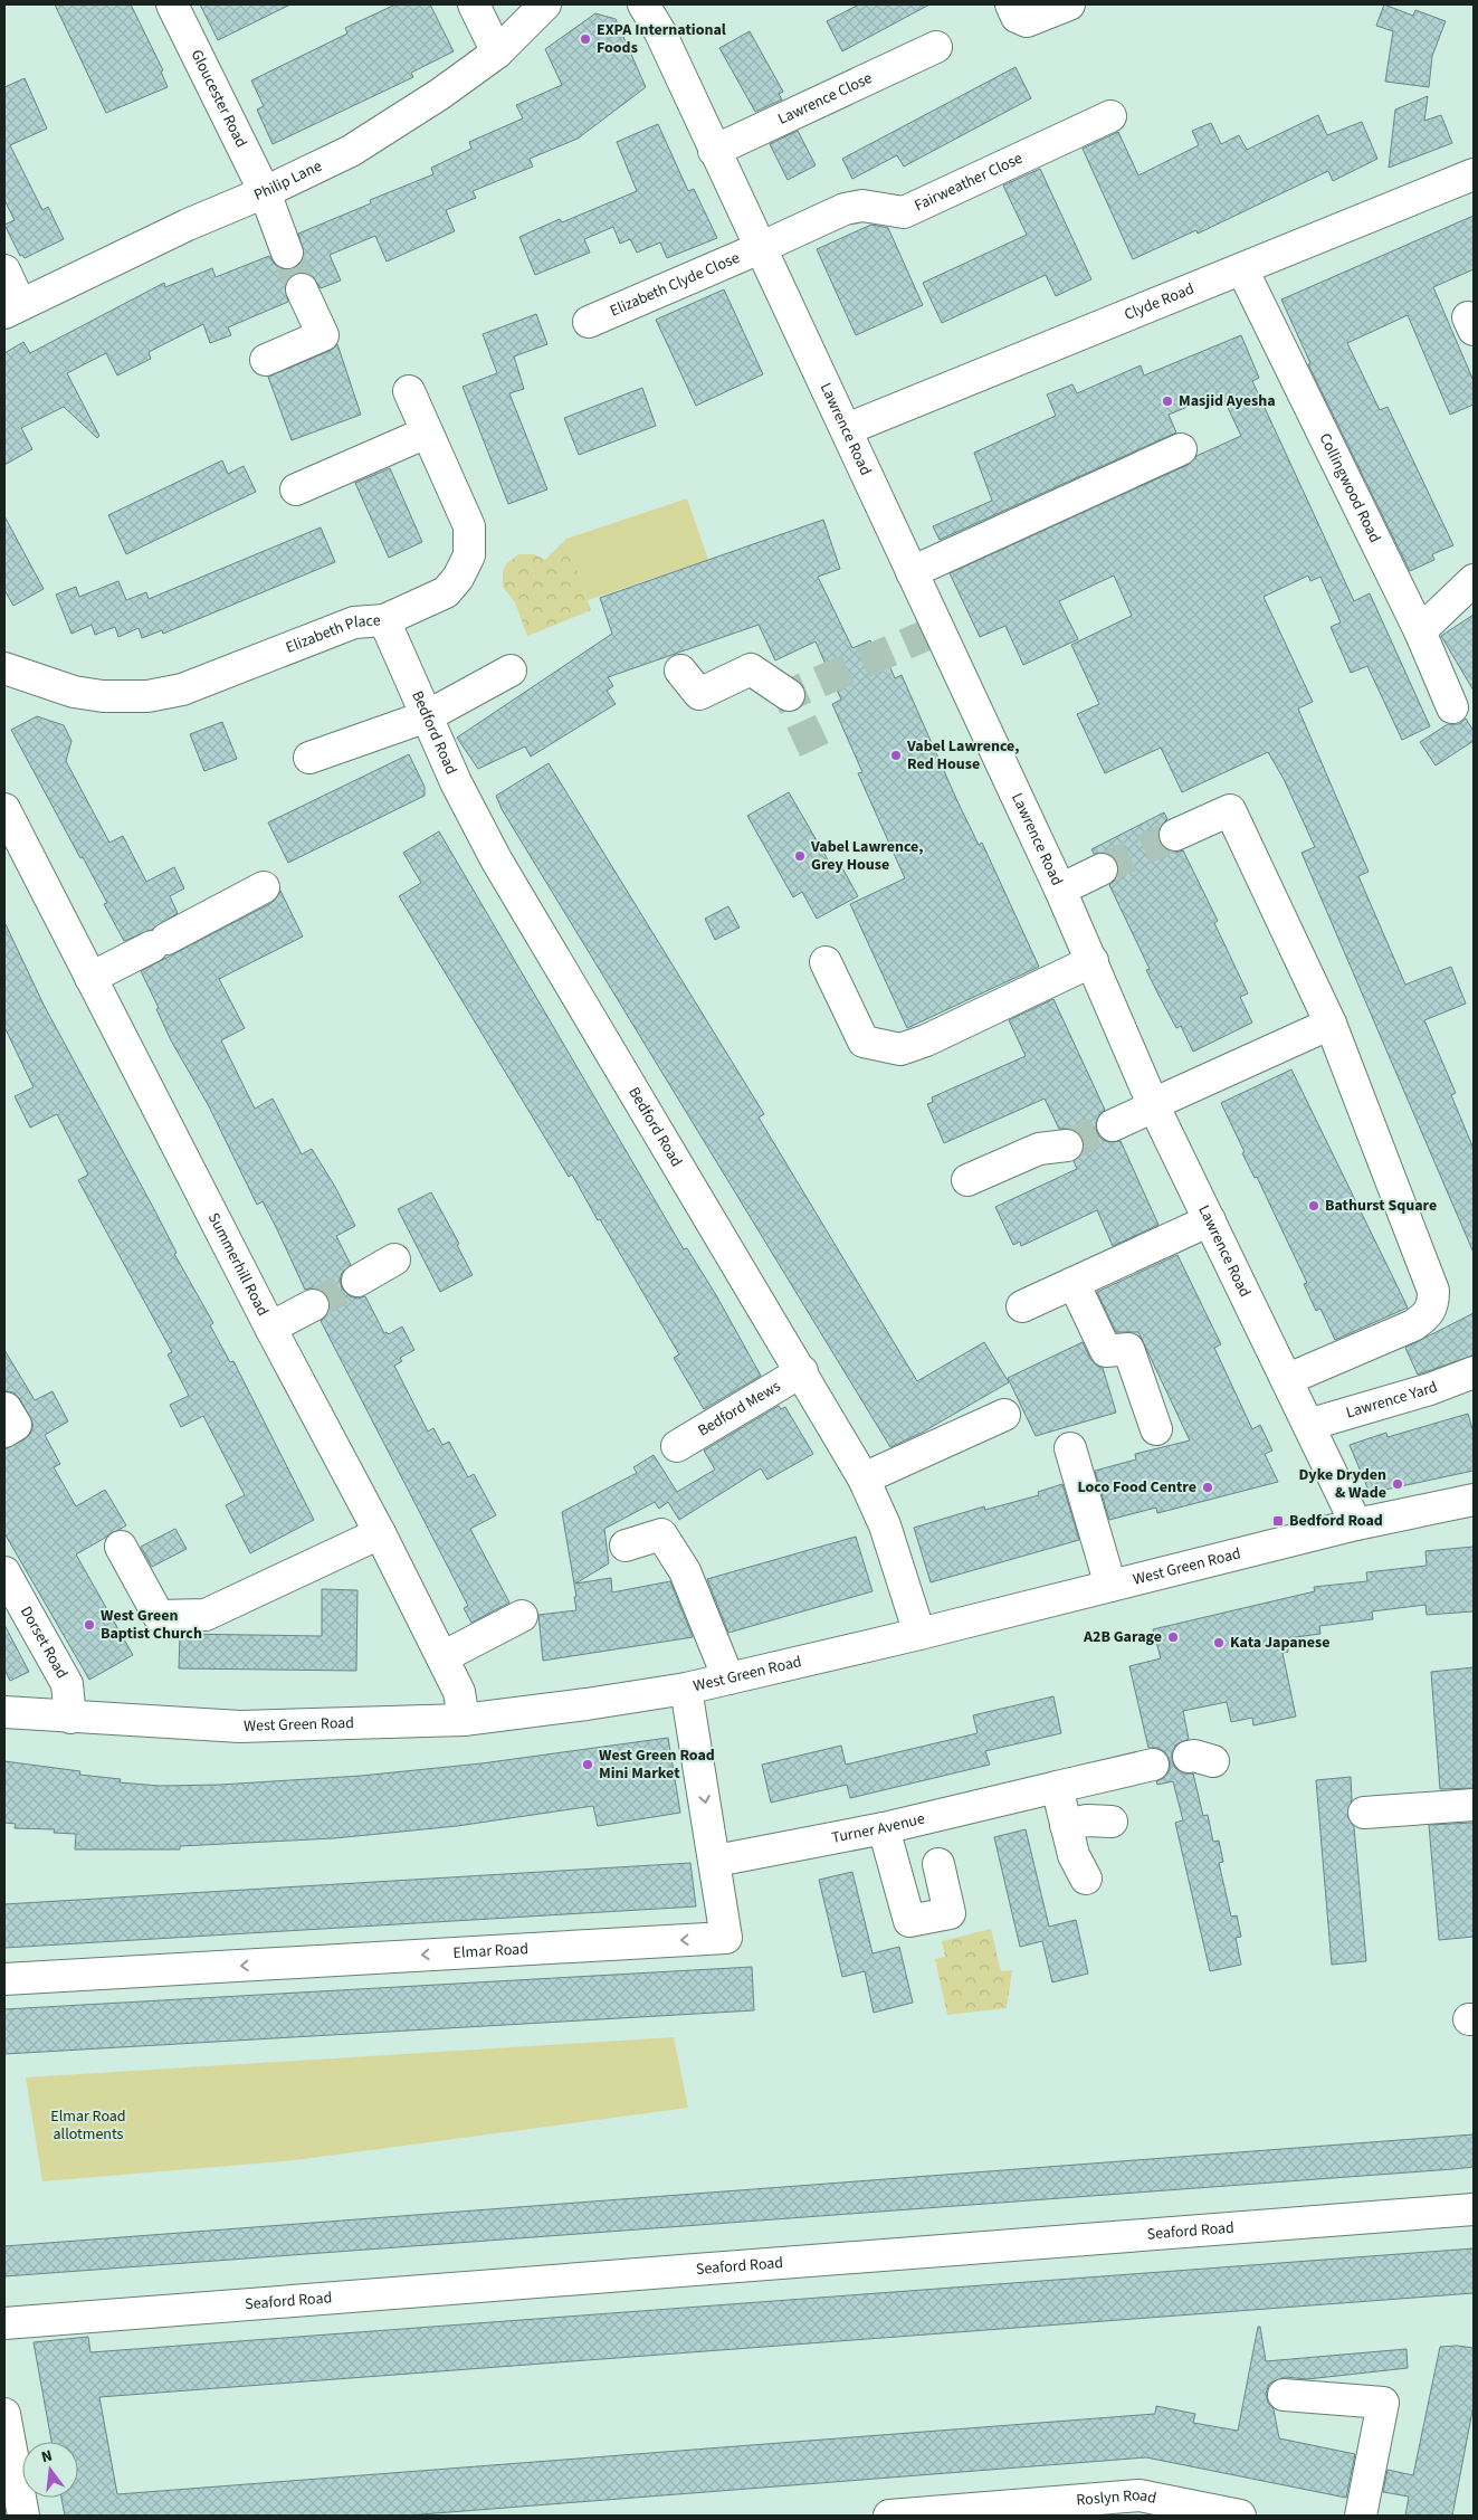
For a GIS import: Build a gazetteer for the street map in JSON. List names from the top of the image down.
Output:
{
  "streets": {
    "street": [
      "Gloucester Road",
      "Lawrence Close",
      "Philip Lane",
      "Fairweather Close",
      "Elizabeth Clyde Close",
      "Clyde Road",
      "Lawrence Road",
      "Collingwood Road",
      "Elizabeth Place",
      "Bedford Road",
      "Summerhill Road",
      "Lawrence Yard",
      "Bedford Mews",
      "West Green Road",
      "Dorset Road",
      "Turner Avenue",
      "Elmar Road",
      "Seaford Road",
      "Roslyn Road"
    ]
  },
  "crossings": [
    ["Gloucester Road", "Philip Lane"],
    ["Lawrence Close", "Lawrence Road"],
    ["Fairweather Close", "Elizabeth Clyde Close"],
    ["Fairweather Close", "Lawrence Road"],
    ["Elizabeth Clyde Close", "Lawrence Road"],
    ["Clyde Road", "Lawrence Road"],
    ["Clyde Road", "Collingwood Road"],
    ["Lawrence Road", "Lawrence Yard"],
    ["Lawrence Road", "West Green Road"],
    ["Elizabeth Place", "Bedford Road"],
    ["Bedford Road", "Bedford Mews"],
    ["Bedford Road", "West Green Road"],
    ["Summerhill Road", "West Green Road"],
    ["West Green Road", "Dorset Road"],
    ["West Green Road", "Elmar Road"],
    ["Turner Avenue", "Elmar Road"]
  ],
  "parks": ["Elmar Road allotments"],
  "places": {
    "other": [
      "EXPA International Foods",
      "Masjid Ayesha",
      "Vabel Lawrence, Red House",
      "Vabel Lawrence, Grey House",
      "Bathurst Square",
      "Dyke Dryden & Wade",
      "Loco Food Centre",
      "West Green Baptist Church",
      "A2B Garage",
      "Kata Japanese",
      "West Green Road Mini Market"
    ],
    "transit": ["Bedford Road"]
  },
  "north": "top"
}
